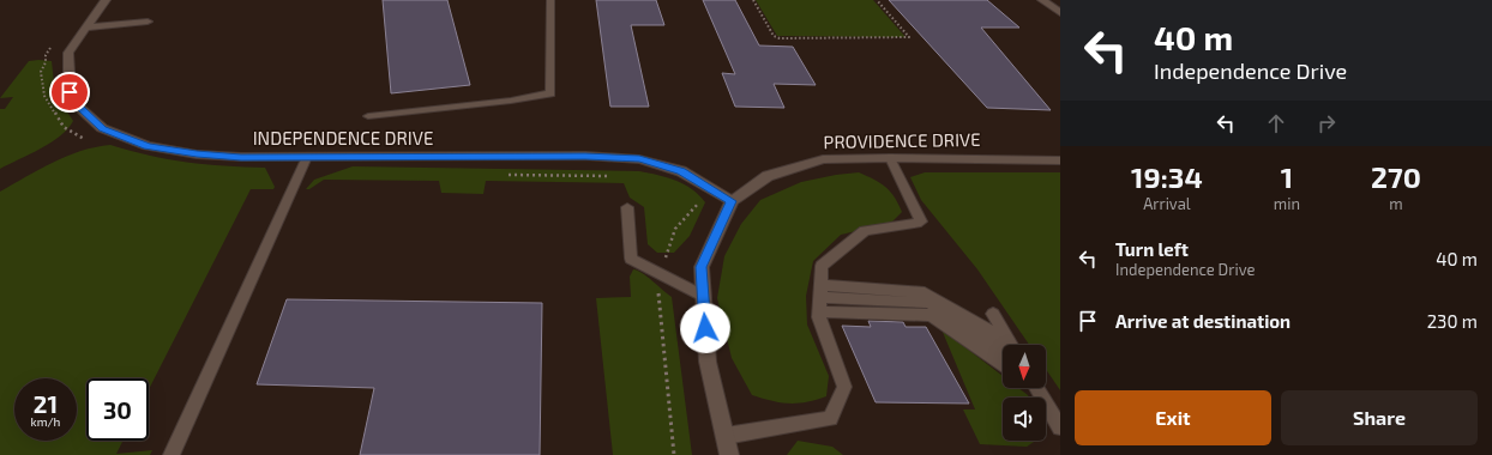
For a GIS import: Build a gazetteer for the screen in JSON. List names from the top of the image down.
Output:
{
  "streets": {
    "street": ["INDEPENDENCE DRIVE", "PROVIDENCE DRIVE"]
  },
  "crossings": [
    ["INDEPENDENCE DRIVE", "PROVIDENCE DRIVE"]
  ],
  "north": "bottom",
  "page": {
    "turn": ["40 m", "Independence Drive"],
    "eta": [
      "19:34",
      "Arrival",
      "1",
      "min",
      "270",
      "m"
    ],
    "list": [
      {
        "name": "Turn left",
        "note": "Independence Drive",
        "value": "40 m"
      },
      {
        "name": "Arrive at destination",
        "value": "230 m"
      }
    ],
    "speed": "21 km/h",
    "limit": "30",
    "buttons": ["Exit", "Share"]
  }
}
